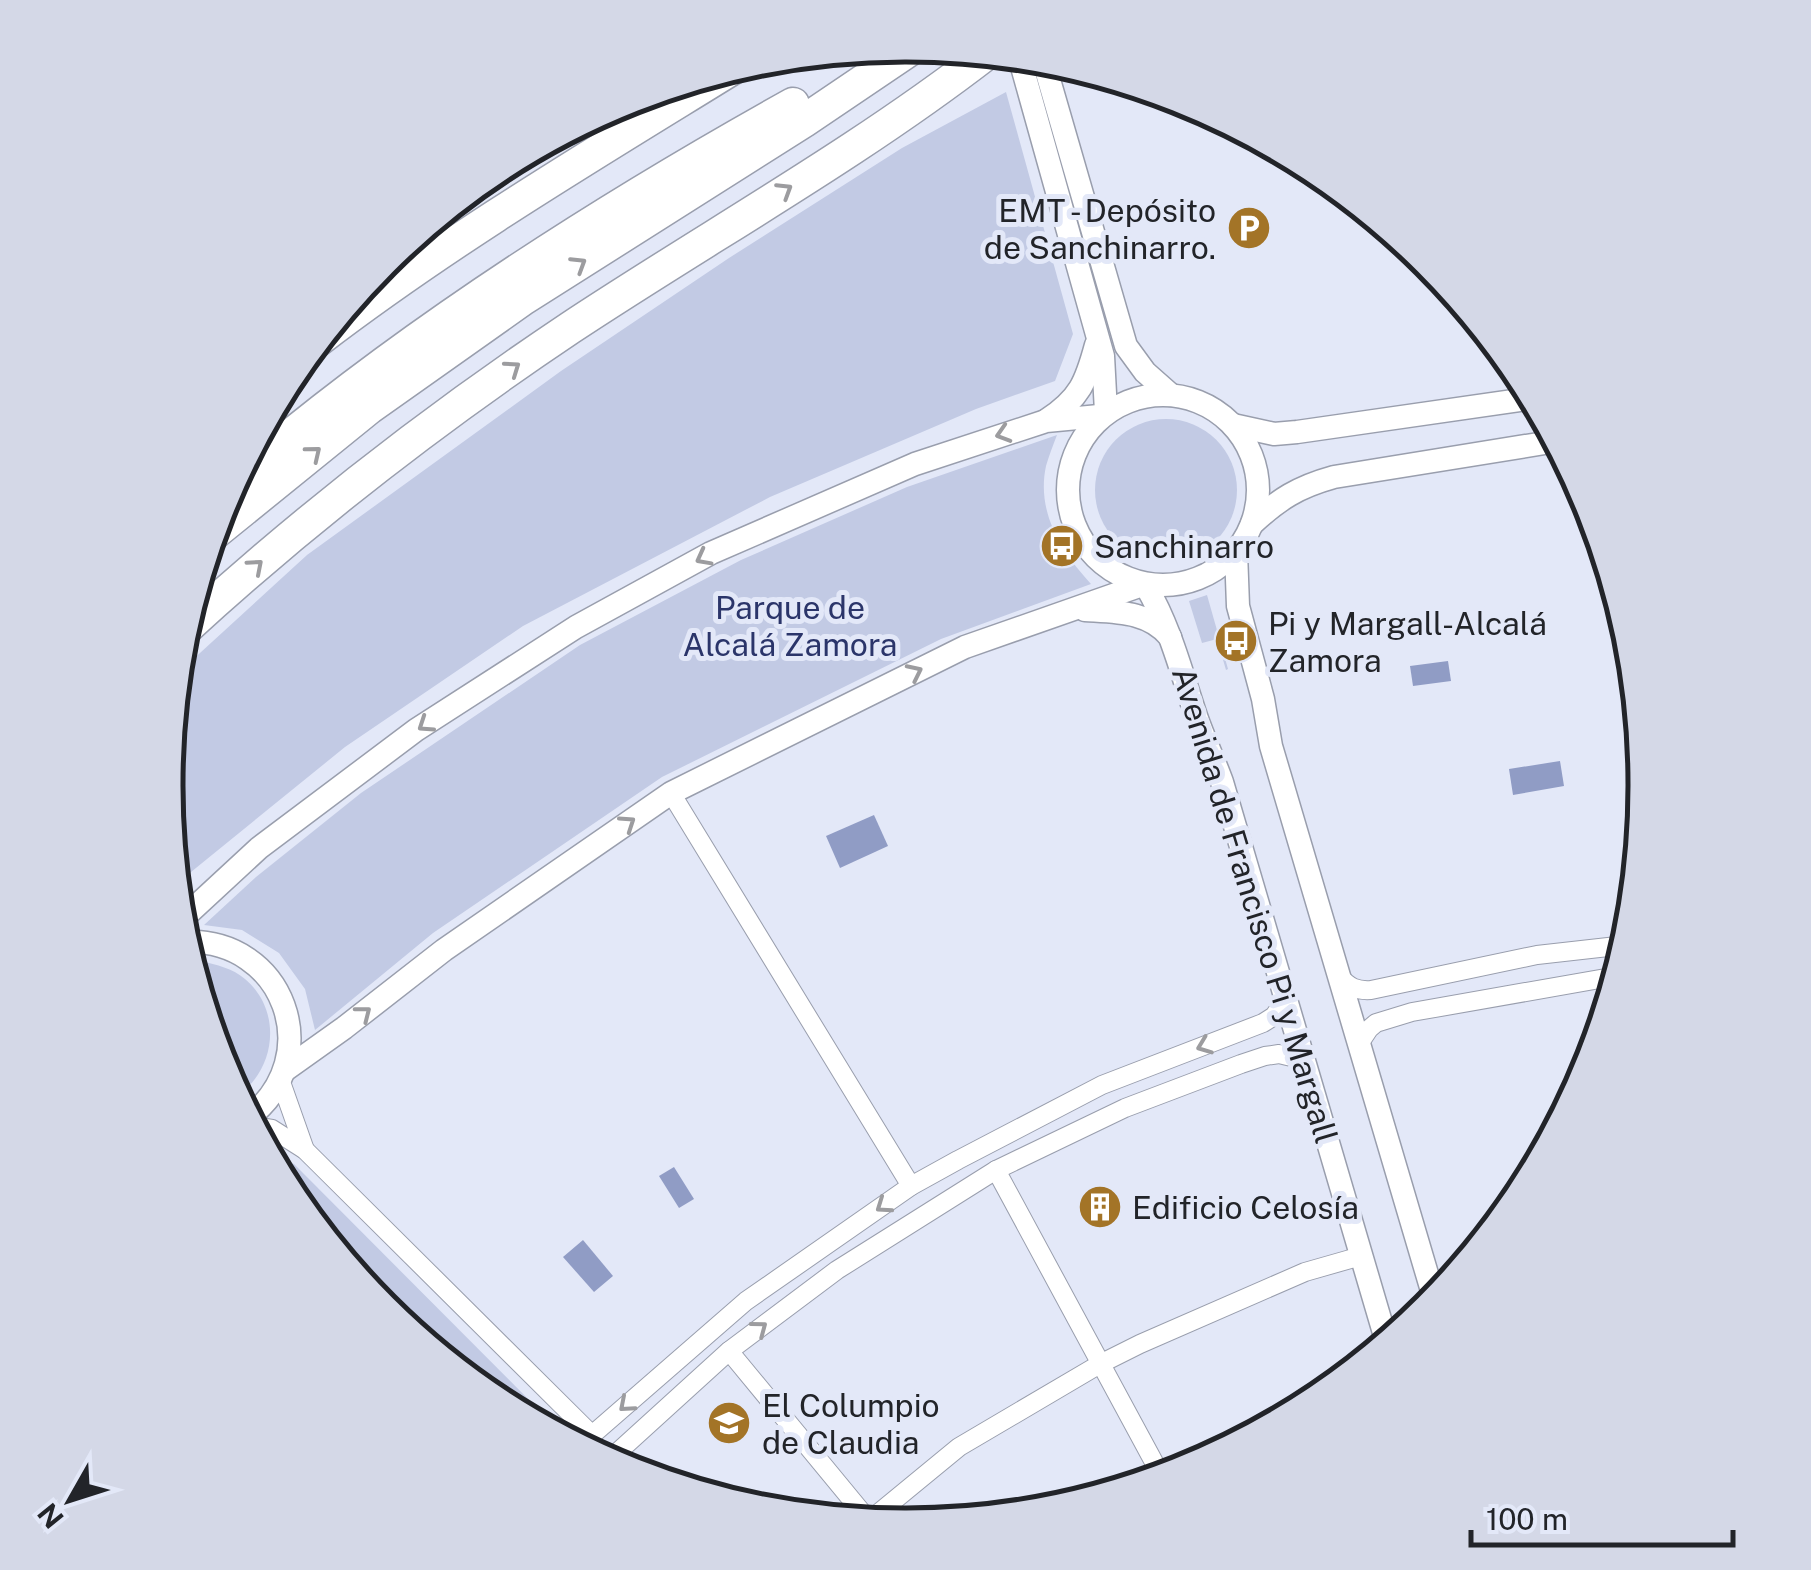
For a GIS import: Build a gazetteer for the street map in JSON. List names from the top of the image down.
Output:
{
  "streets": {
    "street": ["Avenida de Francisco Pi y Margall"]
  },
  "parks": ["Parque de Alcalá Zamora"],
  "places": {
    "parking": ["EMT - Depósito de Sanchinarro."],
    "bus stop": ["Sanchinarro", "Pi y Margall-Alcalá Zamora"],
    "building": ["Edificio Celosía"],
    "school or university": ["El Columpio de Claudia"]
  },
  "scale_bar": "100 m",
  "north": "bottom left"
}
